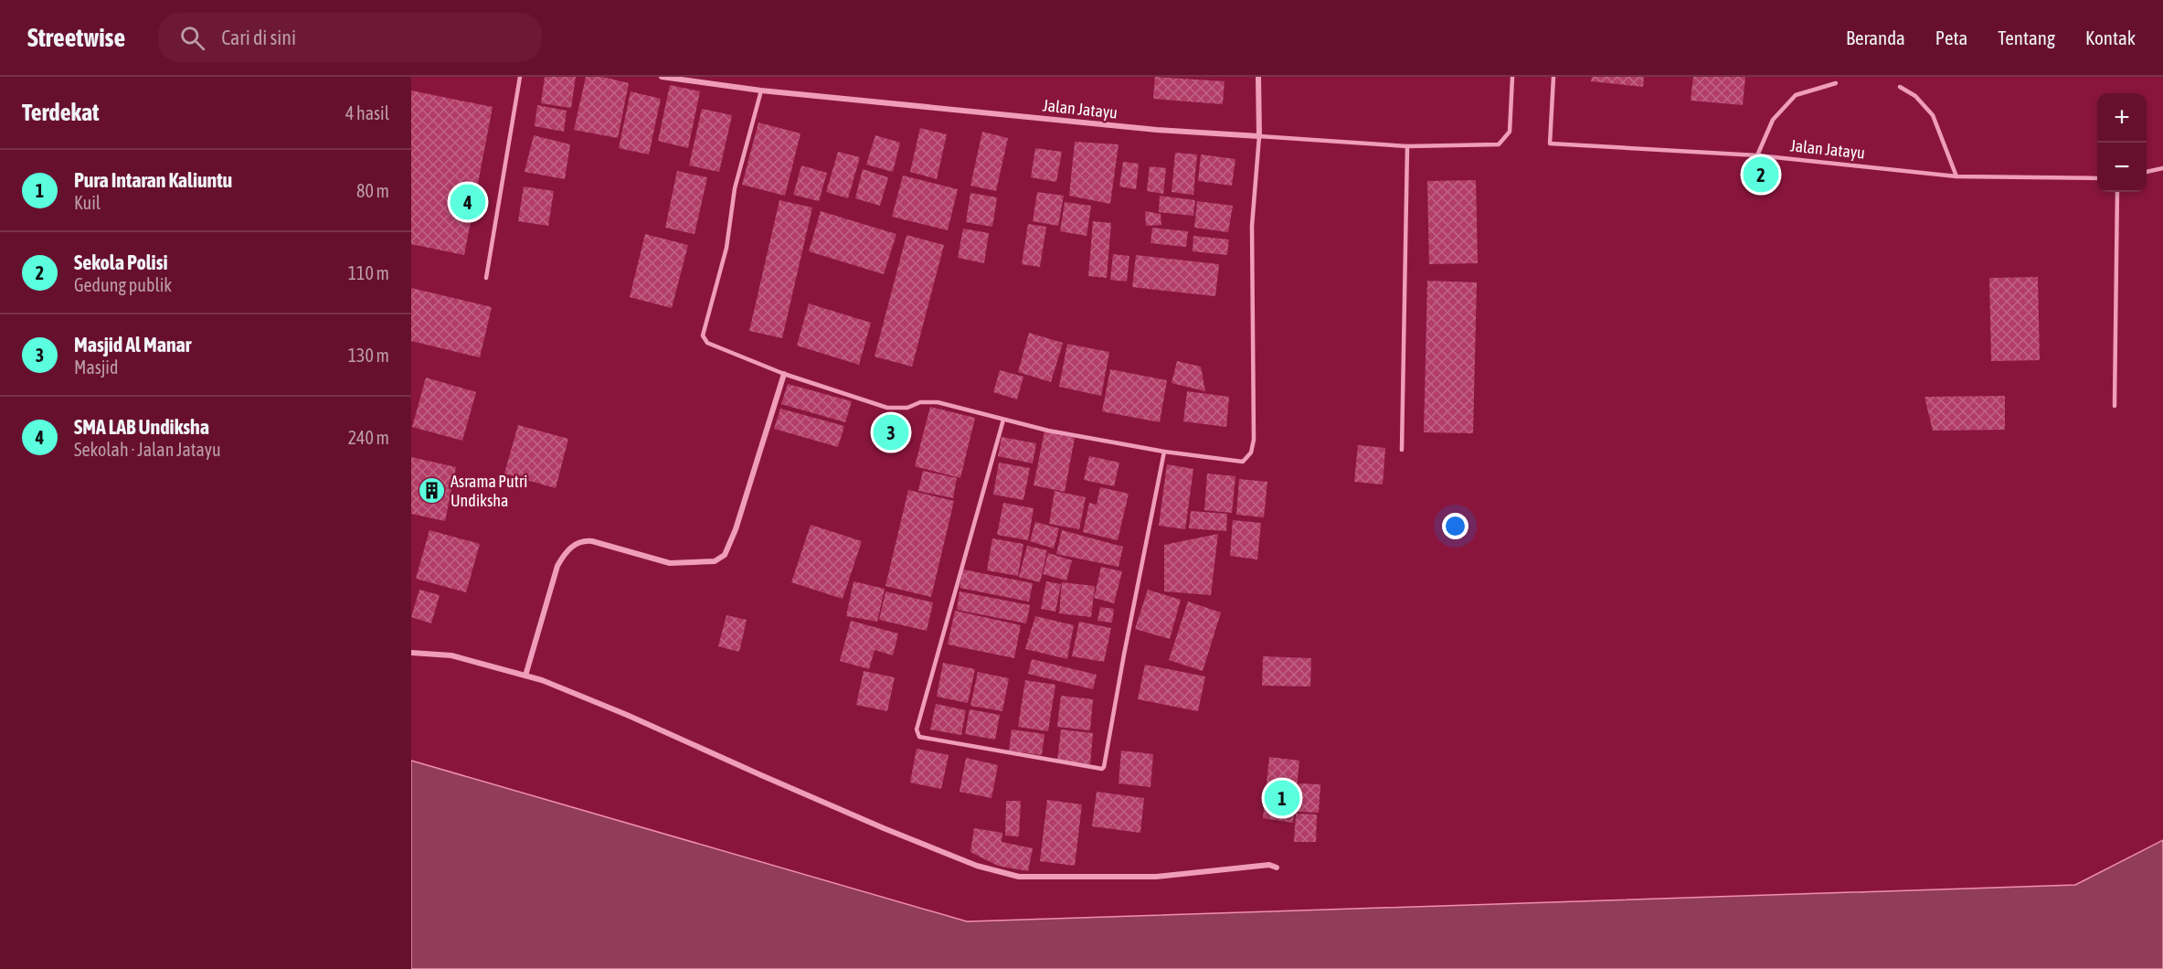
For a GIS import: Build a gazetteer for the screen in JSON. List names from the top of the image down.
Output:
{
  "streets": {
    "street": ["Jalan Jatayu"]
  },
  "places": {
    "building": ["Asrama Putri Undiksha"]
  },
  "page": {
    "header": "Streetwise",
    "search": "Cari di sini",
    "nav": [
      "Beranda",
      "Peta",
      "Tentang",
      "Kontak"
    ],
    "heading": ["Terdekat", "4 hasil"],
    "map_buttons": ["+", "−"],
    "list": [
      {
        "mark": "1",
        "name": "Pura Intaran Kaliuntu",
        "note": "Kuil",
        "value": "80 m"
      },
      {
        "mark": "2",
        "name": "Sekola Polisi",
        "note": "Gedung publik",
        "value": "110 m"
      },
      {
        "mark": "3",
        "name": "Masjid Al Manar",
        "note": "Masjid",
        "value": "130 m"
      },
      {
        "mark": "4",
        "name": "SMA LAB Undiksha",
        "note": "Sekolah · Jalan Jatayu",
        "value": "240 m"
      }
    ],
    "pins": [
      "2",
      "4",
      "3",
      "1"
    ]
  }
}
